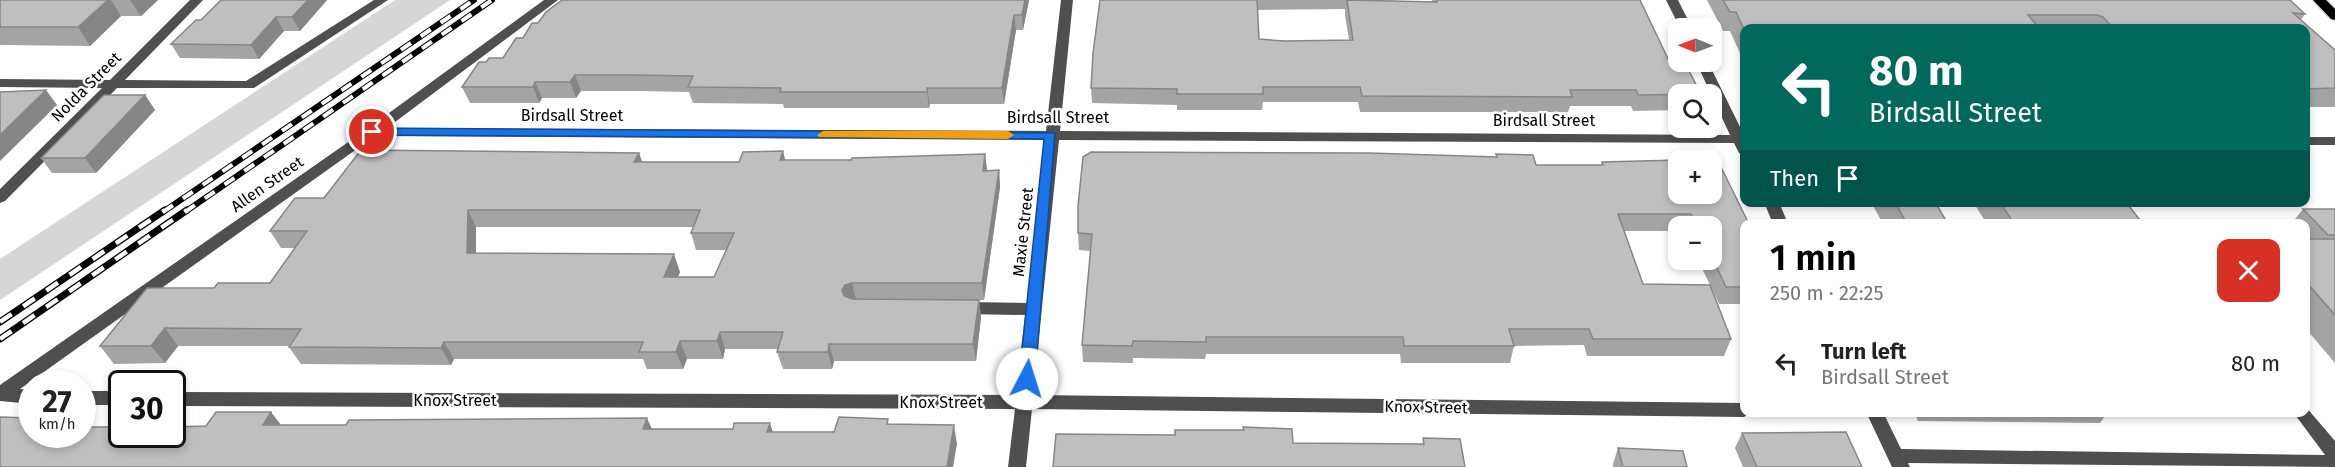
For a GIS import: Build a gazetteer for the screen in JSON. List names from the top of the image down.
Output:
{
  "streets": {
    "street": [
      "Nolda Street",
      "Birdsall Street",
      "Allen Street",
      "Maxie Street",
      "Knox Street"
    ]
  },
  "crossings": [
    ["Birdsall Street", "Allen Street"],
    ["Birdsall Street", "Maxie Street"],
    ["Maxie Street", "Knox Street"]
  ],
  "north": "left",
  "page": {
    "map_buttons": ["+", "−"],
    "turn": ["80 m", "Birdsall Street"],
    "then": "Then",
    "heading": ["1 min", "250 m · 22:25"],
    "list": [
      {
        "name": "Turn left",
        "note": "Birdsall Street",
        "value": "80 m"
      }
    ],
    "speed": "27 km/h",
    "limit": "30"
  }
}
